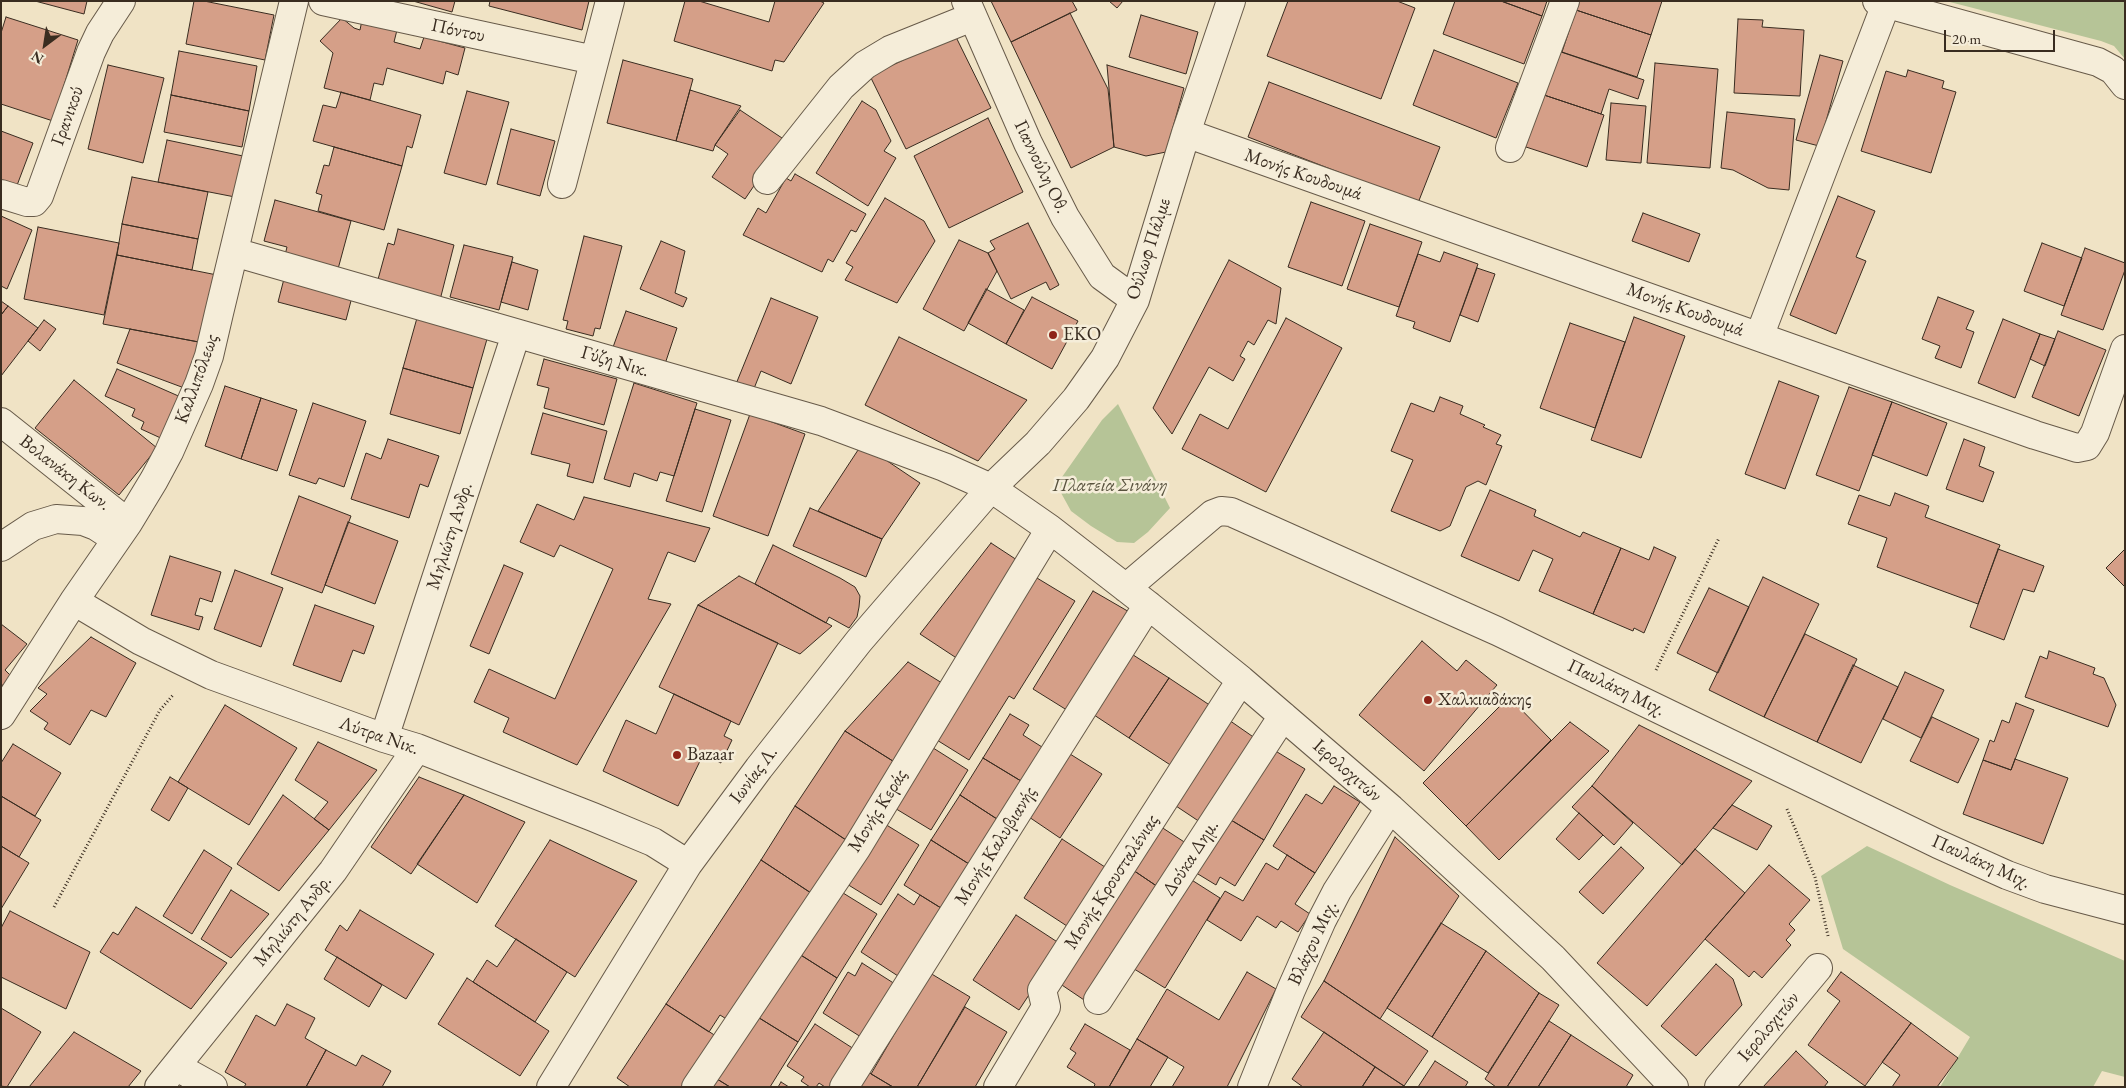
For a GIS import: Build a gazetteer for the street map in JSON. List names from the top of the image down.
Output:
{
  "streets": {
    "street": [
      "Πόντου",
      "Γρανικού",
      "Γιαννούλη Οθ.",
      "Μονής Κουδουμά",
      "Ούλωφ Πάλμε",
      "Γύζη Νικ.",
      "Καλλιπόλεως",
      "Βολανάκη Κων.",
      "Μηλιώτη Ανδρ.",
      "Παυλάκη Μιχ.",
      "Λύτρα Νικ.",
      "Ιερολοχιτών",
      "Ιωνίας Λ.",
      "Μονής Κεράς",
      "Μονής Καλυβιανής",
      "Δούκα Δημ.",
      "Μονής Κρουσταλένιας",
      "Βλάχου Μιχ."
    ]
  },
  "crossings": [
    ["Γιαννούλη Οθ.", "Ούλωφ Πάλμε"],
    ["Μονής Κουδουμά", "Ούλωφ Πάλμε"],
    ["Ούλωφ Πάλμε", "Γύζη Νικ."],
    ["Ούλωφ Πάλμε", "Ιερολοχιτών"],
    ["Ούλωφ Πάλμε", "Ιωνίας Λ."],
    ["Γύζη Νικ.", "Καλλιπόλεως"],
    ["Γύζη Νικ.", "Μηλιώτη Ανδρ."],
    ["Γύζη Νικ.", "Ιερολοχιτών"],
    ["Γύζη Νικ.", "Ιωνίας Λ."],
    ["Καλλιπόλεως", "Βολανάκη Κων."],
    ["Καλλιπόλεως", "Λύτρα Νικ."],
    ["Μηλιώτη Ανδρ.", "Λύτρα Νικ."],
    ["Παυλάκη Μιχ.", "Ιερολοχιτών"],
    ["Λύτρα Νικ.", "Ιωνίας Λ."],
    ["Ιερολοχιτών", "Ιωνίας Λ."],
    ["Ιερολοχιτών", "Μονής Κεράς"],
    ["Ιερολοχιτών", "Μονής Καλυβιανής"],
    ["Ιερολοχιτών", "Δούκα Δημ."],
    ["Ιερολοχιτών", "Μονής Κρουσταλένιας"],
    ["Ιερολοχιτών", "Βλάχου Μιχ."]
  ],
  "parks": ["Πλατεία Σινάνη"],
  "places": ["EKO", "Χαλκιαδάκης", "Bazaar"],
  "scale_bar": "20 m",
  "north": "bottom left"
}
